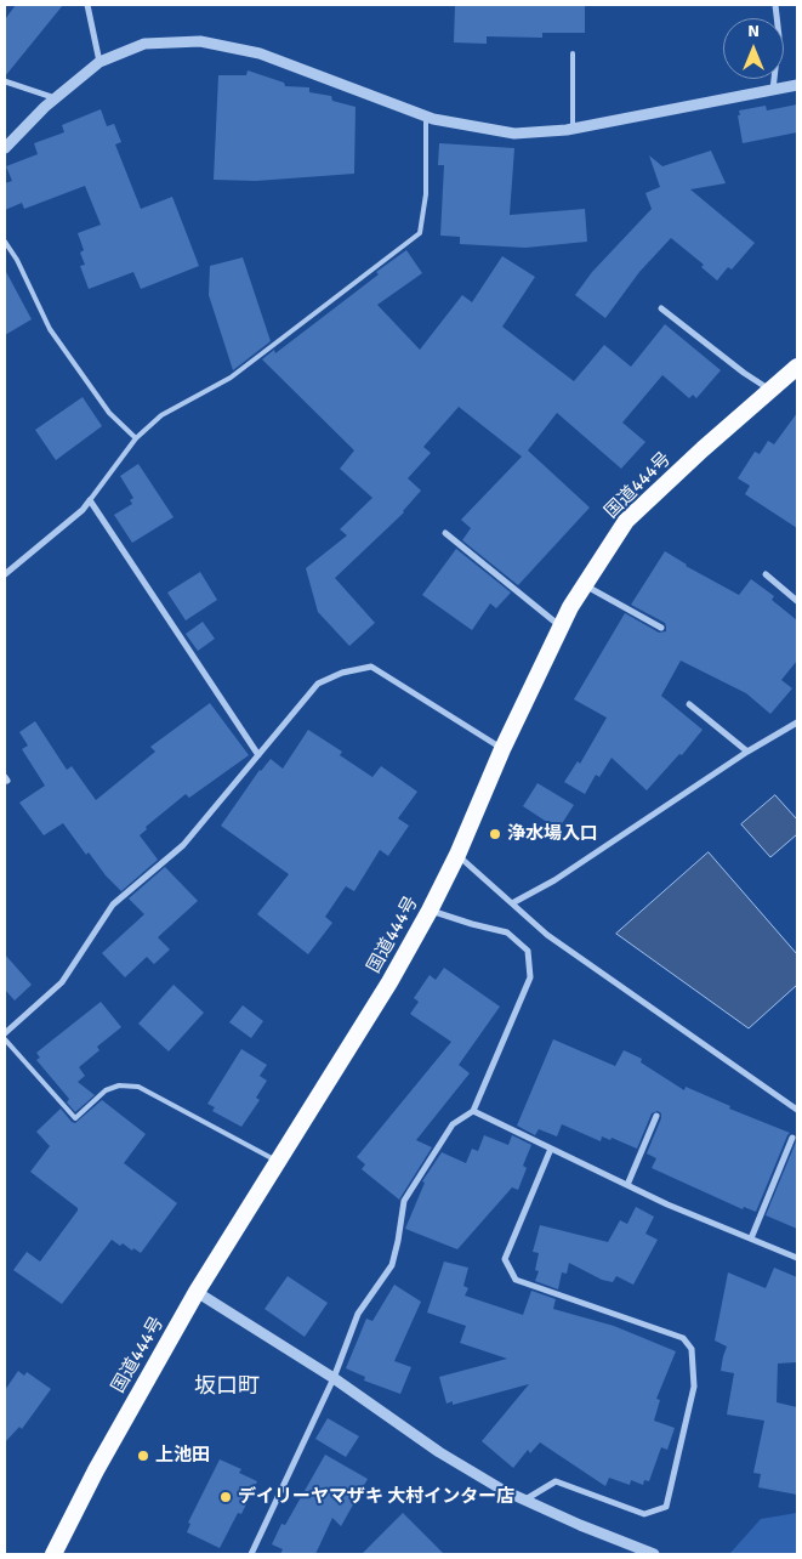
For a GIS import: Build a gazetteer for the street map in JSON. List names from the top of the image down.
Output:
{
  "streets": {
    "highway": ["国道444号"]
  },
  "districts": ["坂口町"],
  "places": ["浄水場入口", "上池田", "デイリーヤマザキ 大村インター店"],
  "north": "top"
}
